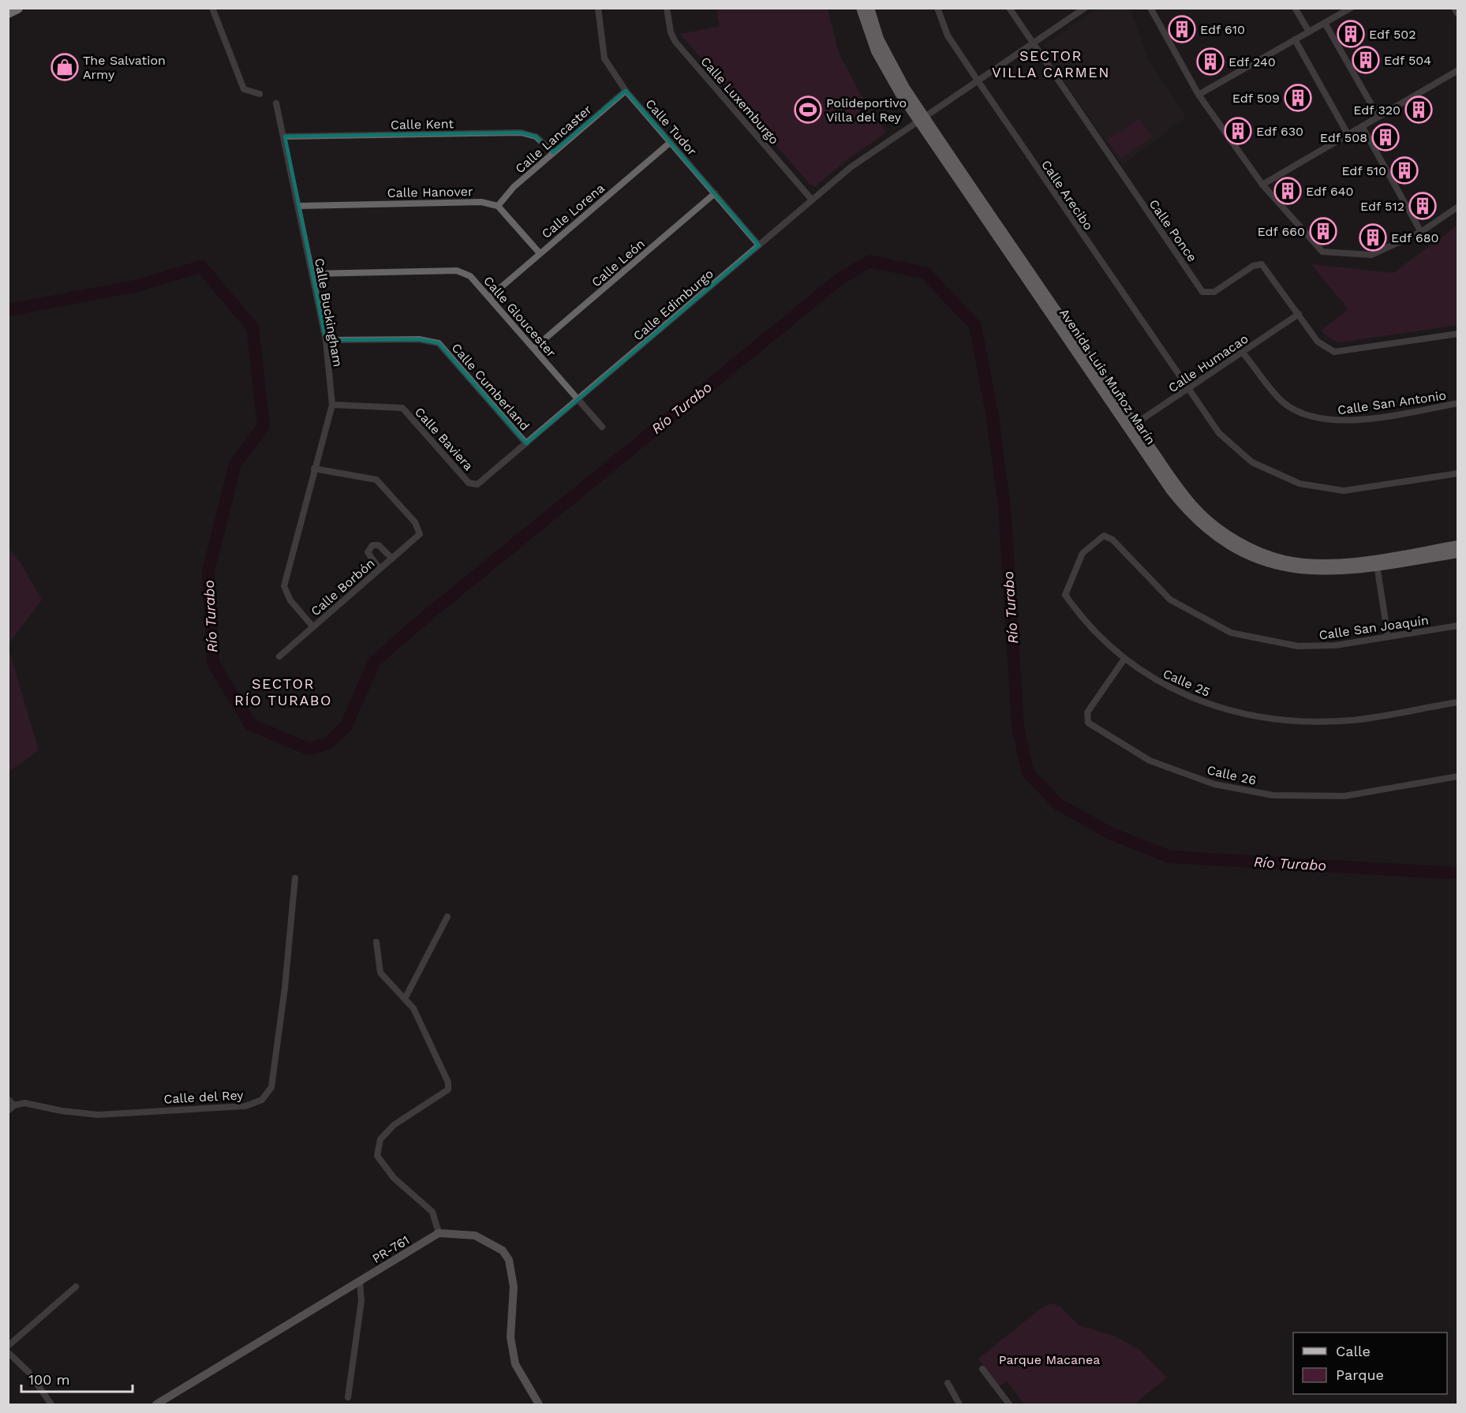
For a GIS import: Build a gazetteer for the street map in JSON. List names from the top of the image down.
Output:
{
  "streets": {
    "main road": ["Avenida Luis Muñoz Marín"],
    "street": [
      "Calle Luxemburgo",
      "Calle Kent",
      "Calle Tudor",
      "Calle Lancaster",
      "Calle Hanover",
      "Calle Arecibo",
      "Calle Lorena",
      "Calle Ponce",
      "Calle León",
      "Calle Edimburgo",
      "Calle Buckingham",
      "Calle Gloucester",
      "Calle Humacao",
      "Calle Cumberland",
      "Calle San Antonio",
      "Calle Baviera",
      "Calle Borbón",
      "Calle San Joaquín",
      "Calle 25",
      "Calle 26",
      "Calle del Rey",
      "PR-761"
    ]
  },
  "crossings": [
    ["Calle Luxemburgo", "Calle Edimburgo"],
    ["Calle Kent", "Calle Lancaster"],
    ["Calle Kent", "Calle Buckingham"],
    ["Calle Tudor", "Calle Lancaster"],
    ["Calle Tudor", "Calle Lorena"],
    ["Calle Tudor", "Calle León"],
    ["Calle Tudor", "Calle Edimburgo"],
    ["Calle Lancaster", "Calle Hanover"],
    ["Calle Hanover", "Calle Buckingham"],
    ["Calle Arecibo", "Calle Edimburgo"],
    ["Calle Arecibo", "Calle Humacao"],
    ["Calle Lorena", "Calle Gloucester"],
    ["Calle Ponce", "Calle Edimburgo"],
    ["Calle Ponce", "Calle Humacao"],
    ["Calle León", "Calle Gloucester"],
    ["Calle Edimburgo", "Calle Gloucester"],
    ["Calle Edimburgo", "Avenida Luis Muñoz Marín"],
    ["Calle Edimburgo", "Calle Cumberland"],
    ["Calle Edimburgo", "Calle Baviera"],
    ["Calle Buckingham", "Calle Gloucester"],
    ["Calle Buckingham", "Calle Cumberland"],
    ["Calle Buckingham", "Calle Baviera"],
    ["Calle Buckingham", "Calle Borbón"],
    ["Calle Humacao", "Avenida Luis Muñoz Marín"],
    ["Calle Humacao", "Calle San Antonio"],
    ["Calle San Joaquín", "Calle 25"],
    ["Calle 25", "Calle 26"]
  ],
  "districts": ["SECTOR VILLA CARMEN", "SECTOR RÍO TURABO"],
  "water": ["Río Turabo"],
  "parks": ["Parque Macanea"],
  "places": {
    "building": [
      "Edf 610",
      "Edf 502",
      "Edf 504",
      "Edf 240",
      "Edf 509",
      "Edf 320",
      "Edf 630",
      "Edf 508",
      "Edf 510",
      "Edf 640",
      "Edf 512",
      "Edf 660",
      "Edf 680"
    ],
    "shop": ["The Salvation Army"],
    "sports": ["Polideportivo Villa del Rey"]
  },
  "legend": ["Calle", "Parque"],
  "scale_bar": "100 m"
}
